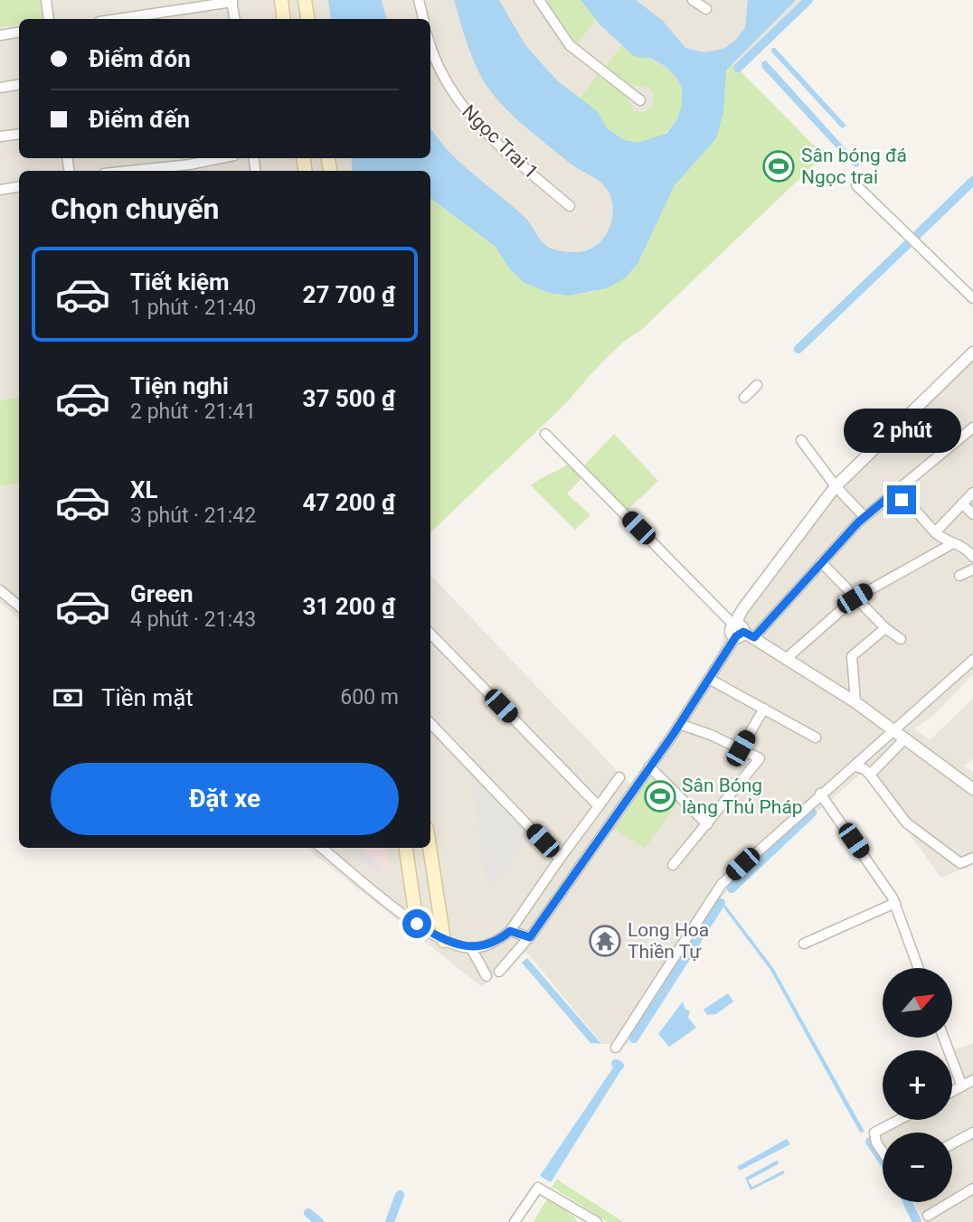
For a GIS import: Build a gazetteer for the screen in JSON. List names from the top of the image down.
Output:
{
  "streets": {
    "street": ["Ngọc Trai 1"]
  },
  "places": {
    "sports": ["Sân bóng đá Ngọc trai", "Sân Bóng làng Thủ Pháp"],
    "temple": ["Long Hoa Thiền Tự"]
  },
  "north": "top right",
  "page": {
    "banner": ["Điểm đón", "Điểm đến"],
    "heading": "Chọn chuyến",
    "list": [
      {
        "name": "Tiết kiệm",
        "note": "1 phút · 21:40",
        "value": "27 700 ₫"
      },
      {
        "name": "Tiện nghi",
        "note": "2 phút · 21:41",
        "value": "37 500 ₫"
      },
      {
        "name": "XL",
        "note": "3 phút · 21:42",
        "value": "47 200 ₫"
      },
      {
        "name": "Green",
        "note": "4 phút · 21:43",
        "value": "31 200 ₫"
      }
    ],
    "bubble": "2 phút",
    "pay": ["Tiền mặt", "600 m"],
    "buttons": "Đặt xe",
    "map_buttons": ["+", "−"]
  }
}
